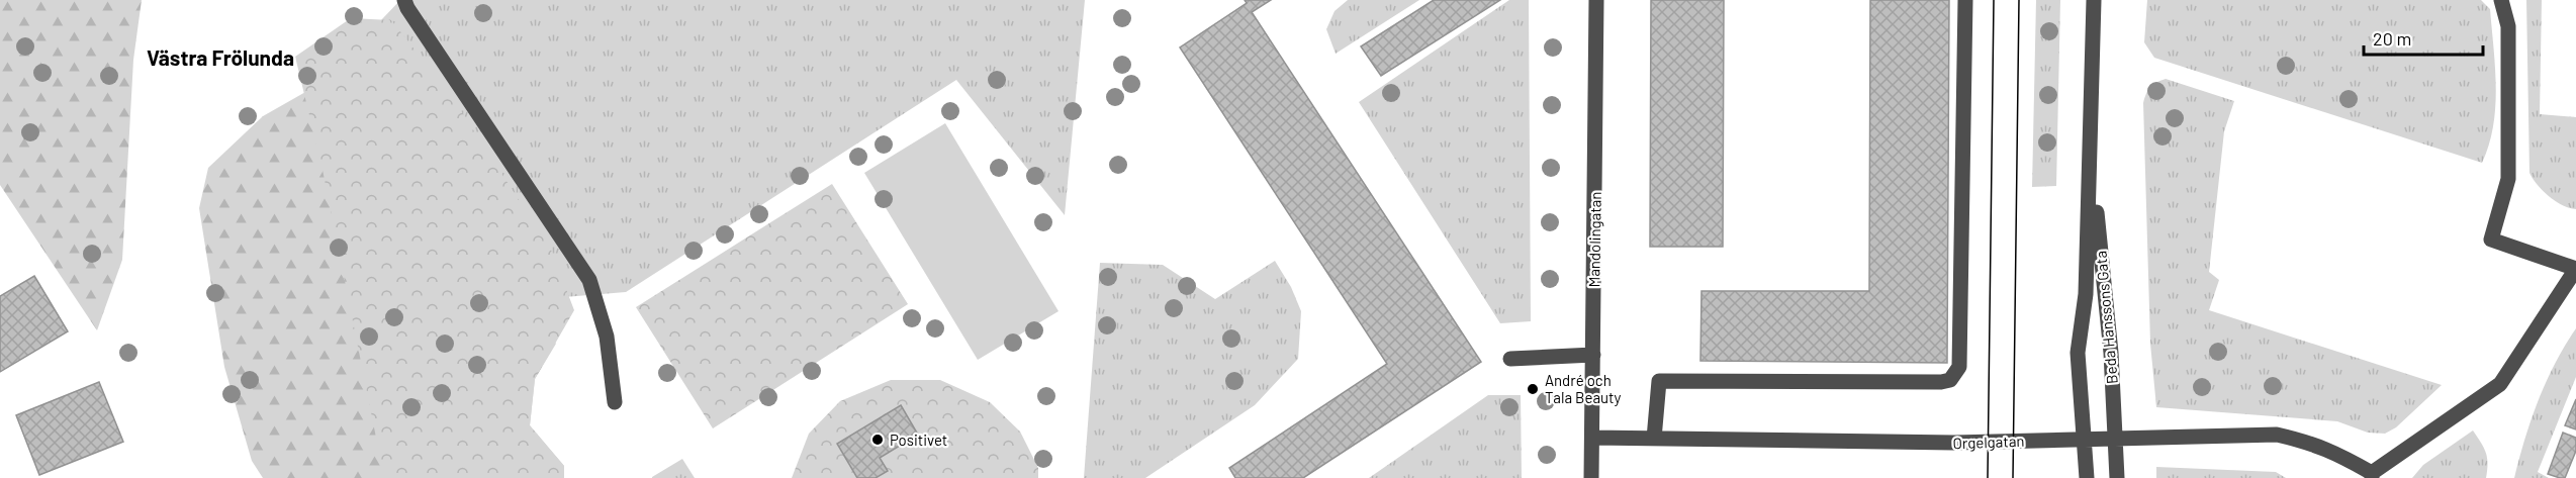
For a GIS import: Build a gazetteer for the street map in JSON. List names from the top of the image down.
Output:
{
  "streets": {
    "street": ["Mandolingatan", "Beda Hanssons Gata", "Orgelgatan"]
  },
  "crossings": [
    ["Mandolingatan", "Orgelgatan"]
  ],
  "districts": ["Västra Frölunda"],
  "places": ["André och Tala Beauty", "Positivet"],
  "scale_bar": "20 m"
}
